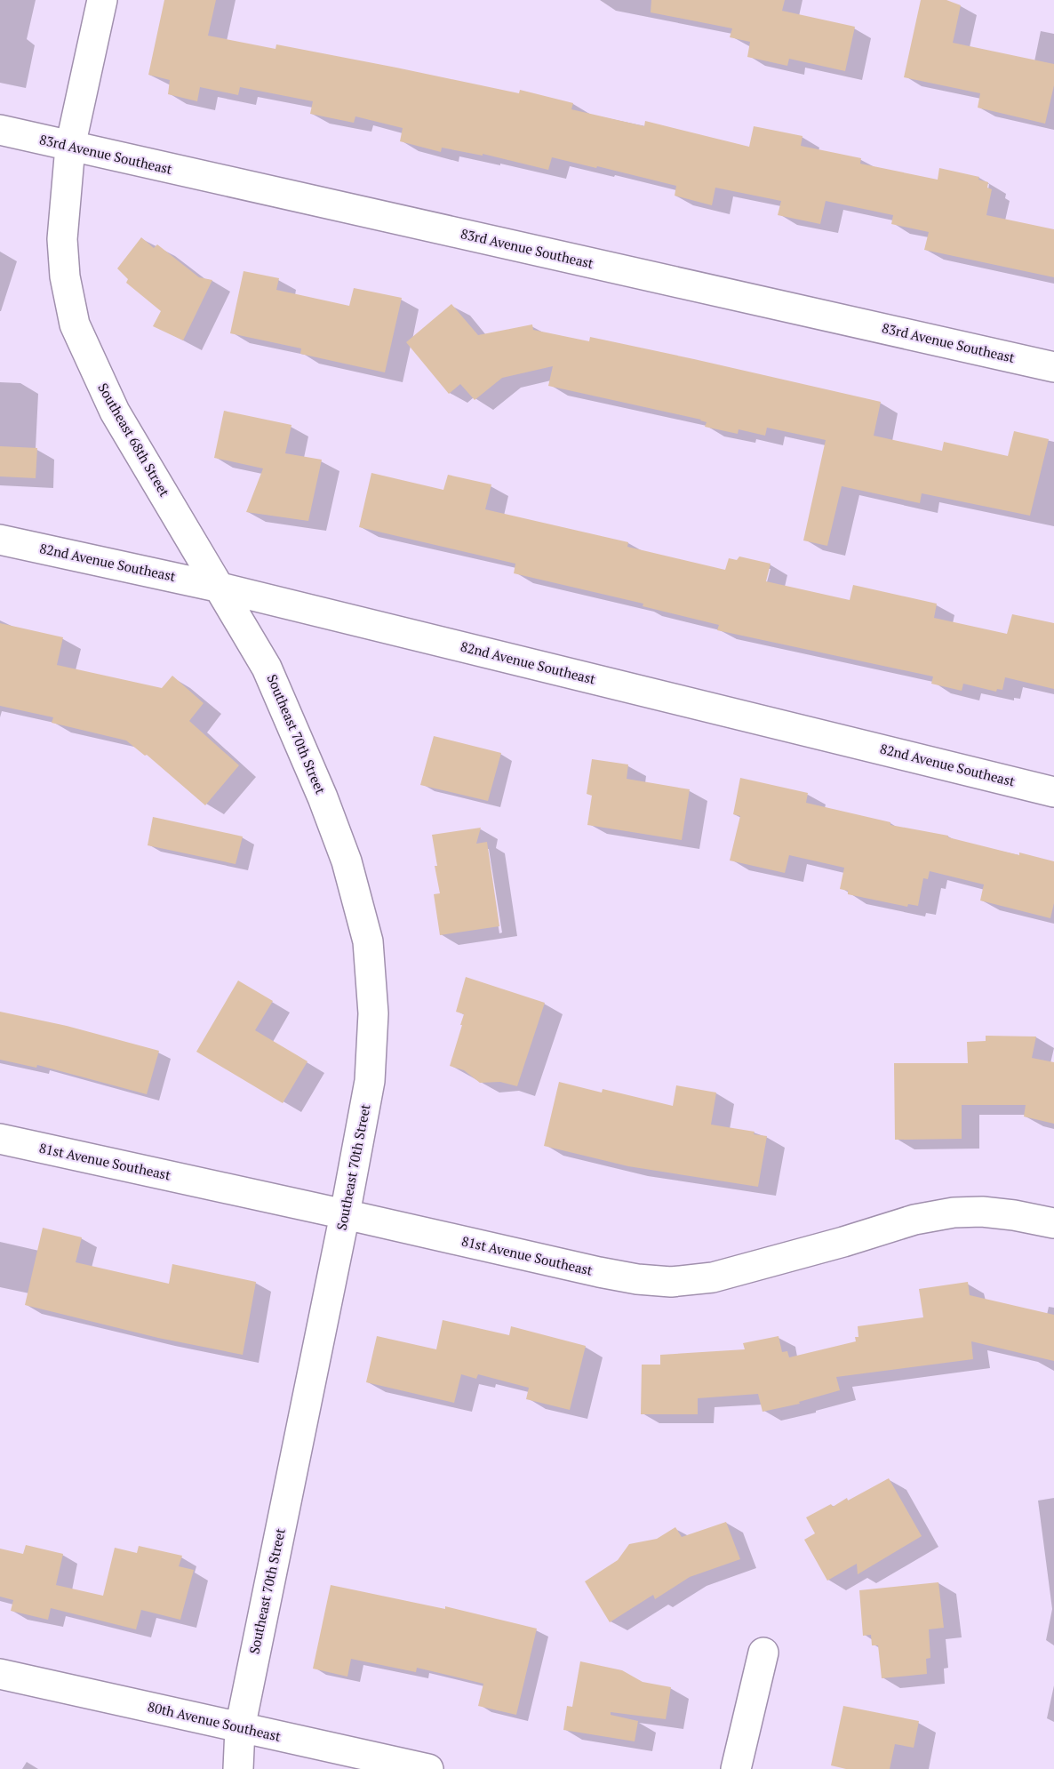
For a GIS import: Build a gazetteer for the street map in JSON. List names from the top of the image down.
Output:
{
  "streets": {
    "street": [
      "83rd Avenue Southeast",
      "Southeast 68th Street",
      "82nd Avenue Southeast",
      "Southeast 70th Street",
      "81st Avenue Southeast",
      "80th Avenue Southeast"
    ]
  },
  "crossings": [
    ["83rd Avenue Southeast", "Southeast 68th Street"],
    ["Southeast 68th Street", "82nd Avenue Southeast"],
    ["Southeast 68th Street", "Southeast 70th Street"],
    ["82nd Avenue Southeast", "Southeast 70th Street"],
    ["Southeast 70th Street", "81st Avenue Southeast"],
    ["Southeast 70th Street", "80th Avenue Southeast"]
  ]
}
